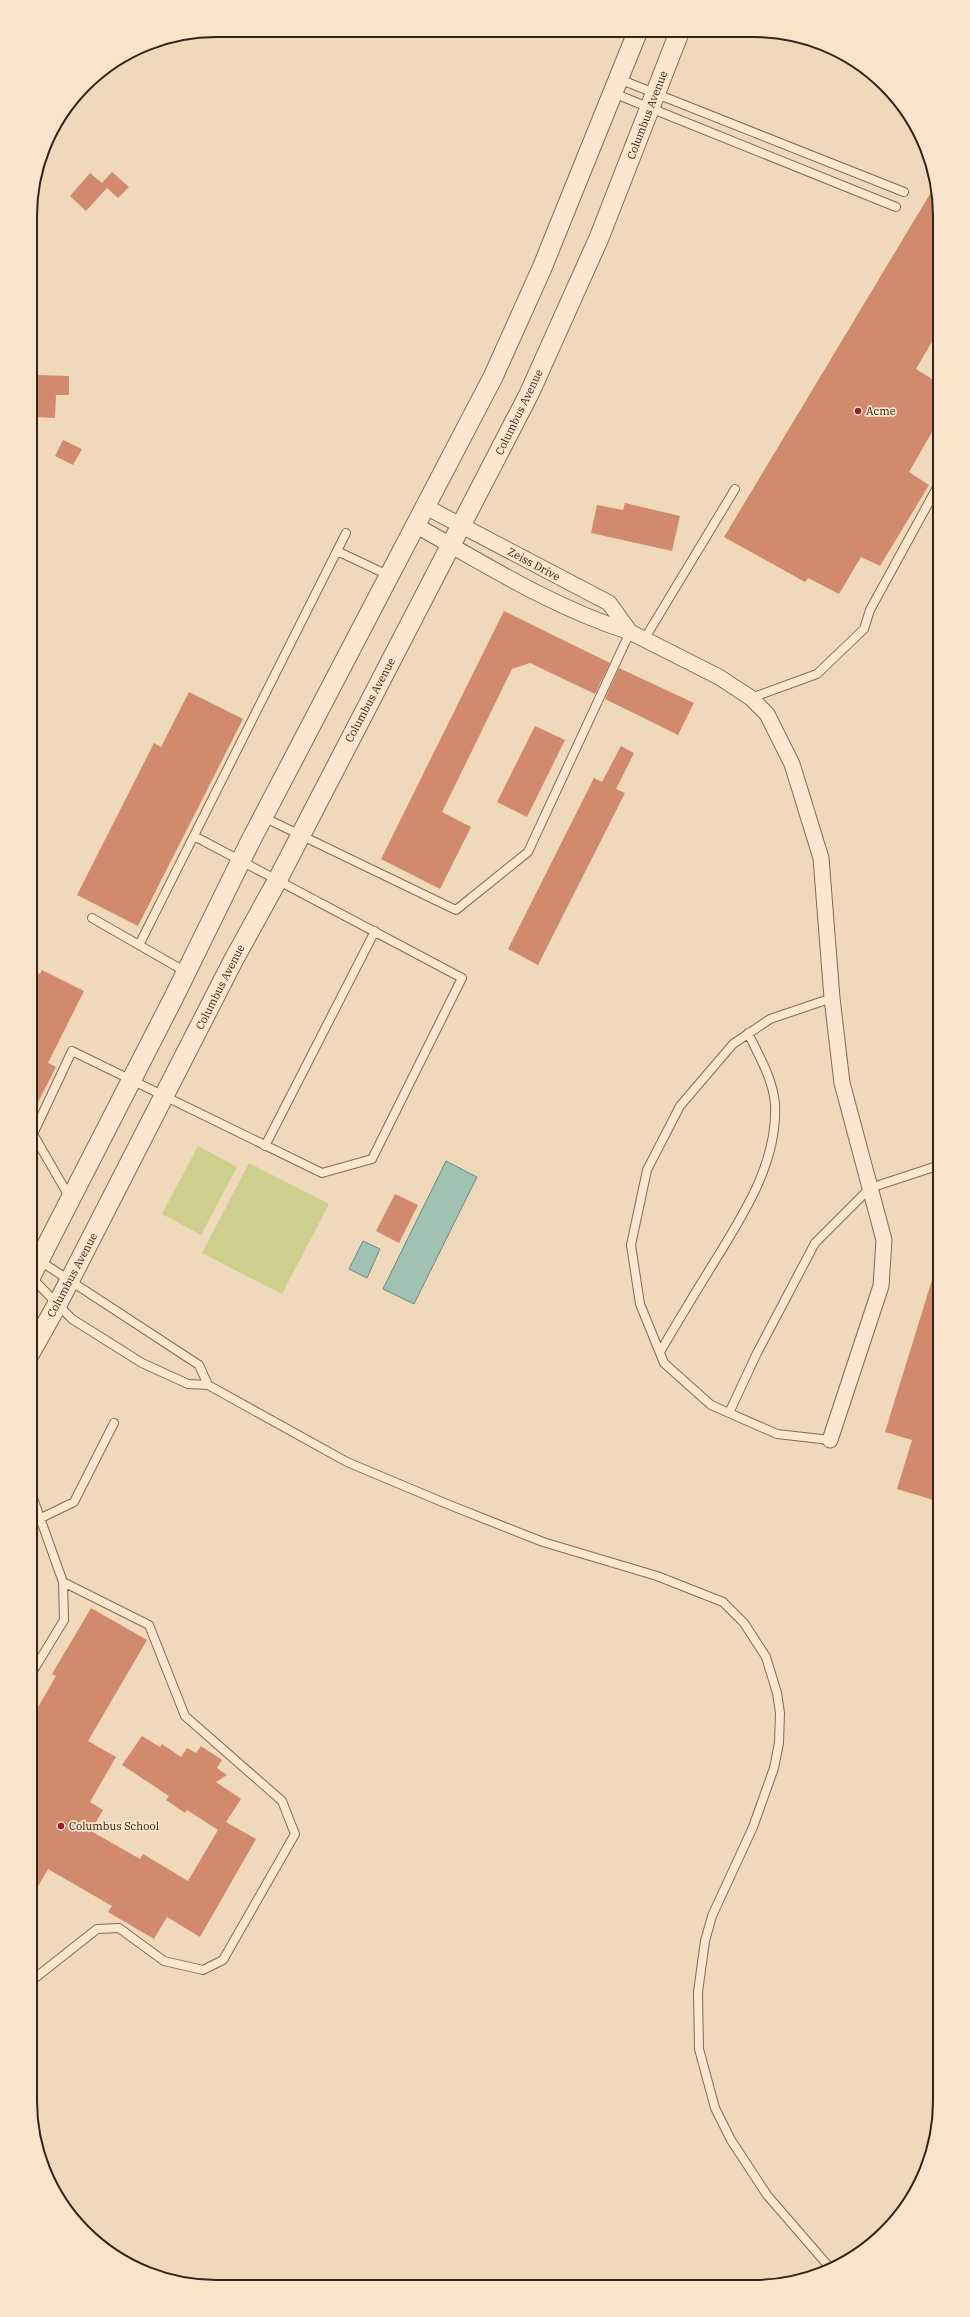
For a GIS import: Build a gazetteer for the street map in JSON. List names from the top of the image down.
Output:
{
  "streets": {
    "street": ["Columbus Avenue", "Zeiss Drive"]
  },
  "crossings": [
    ["Columbus Avenue", "Zeiss Drive"]
  ],
  "places": ["Acme", "Columbus School"]
}
